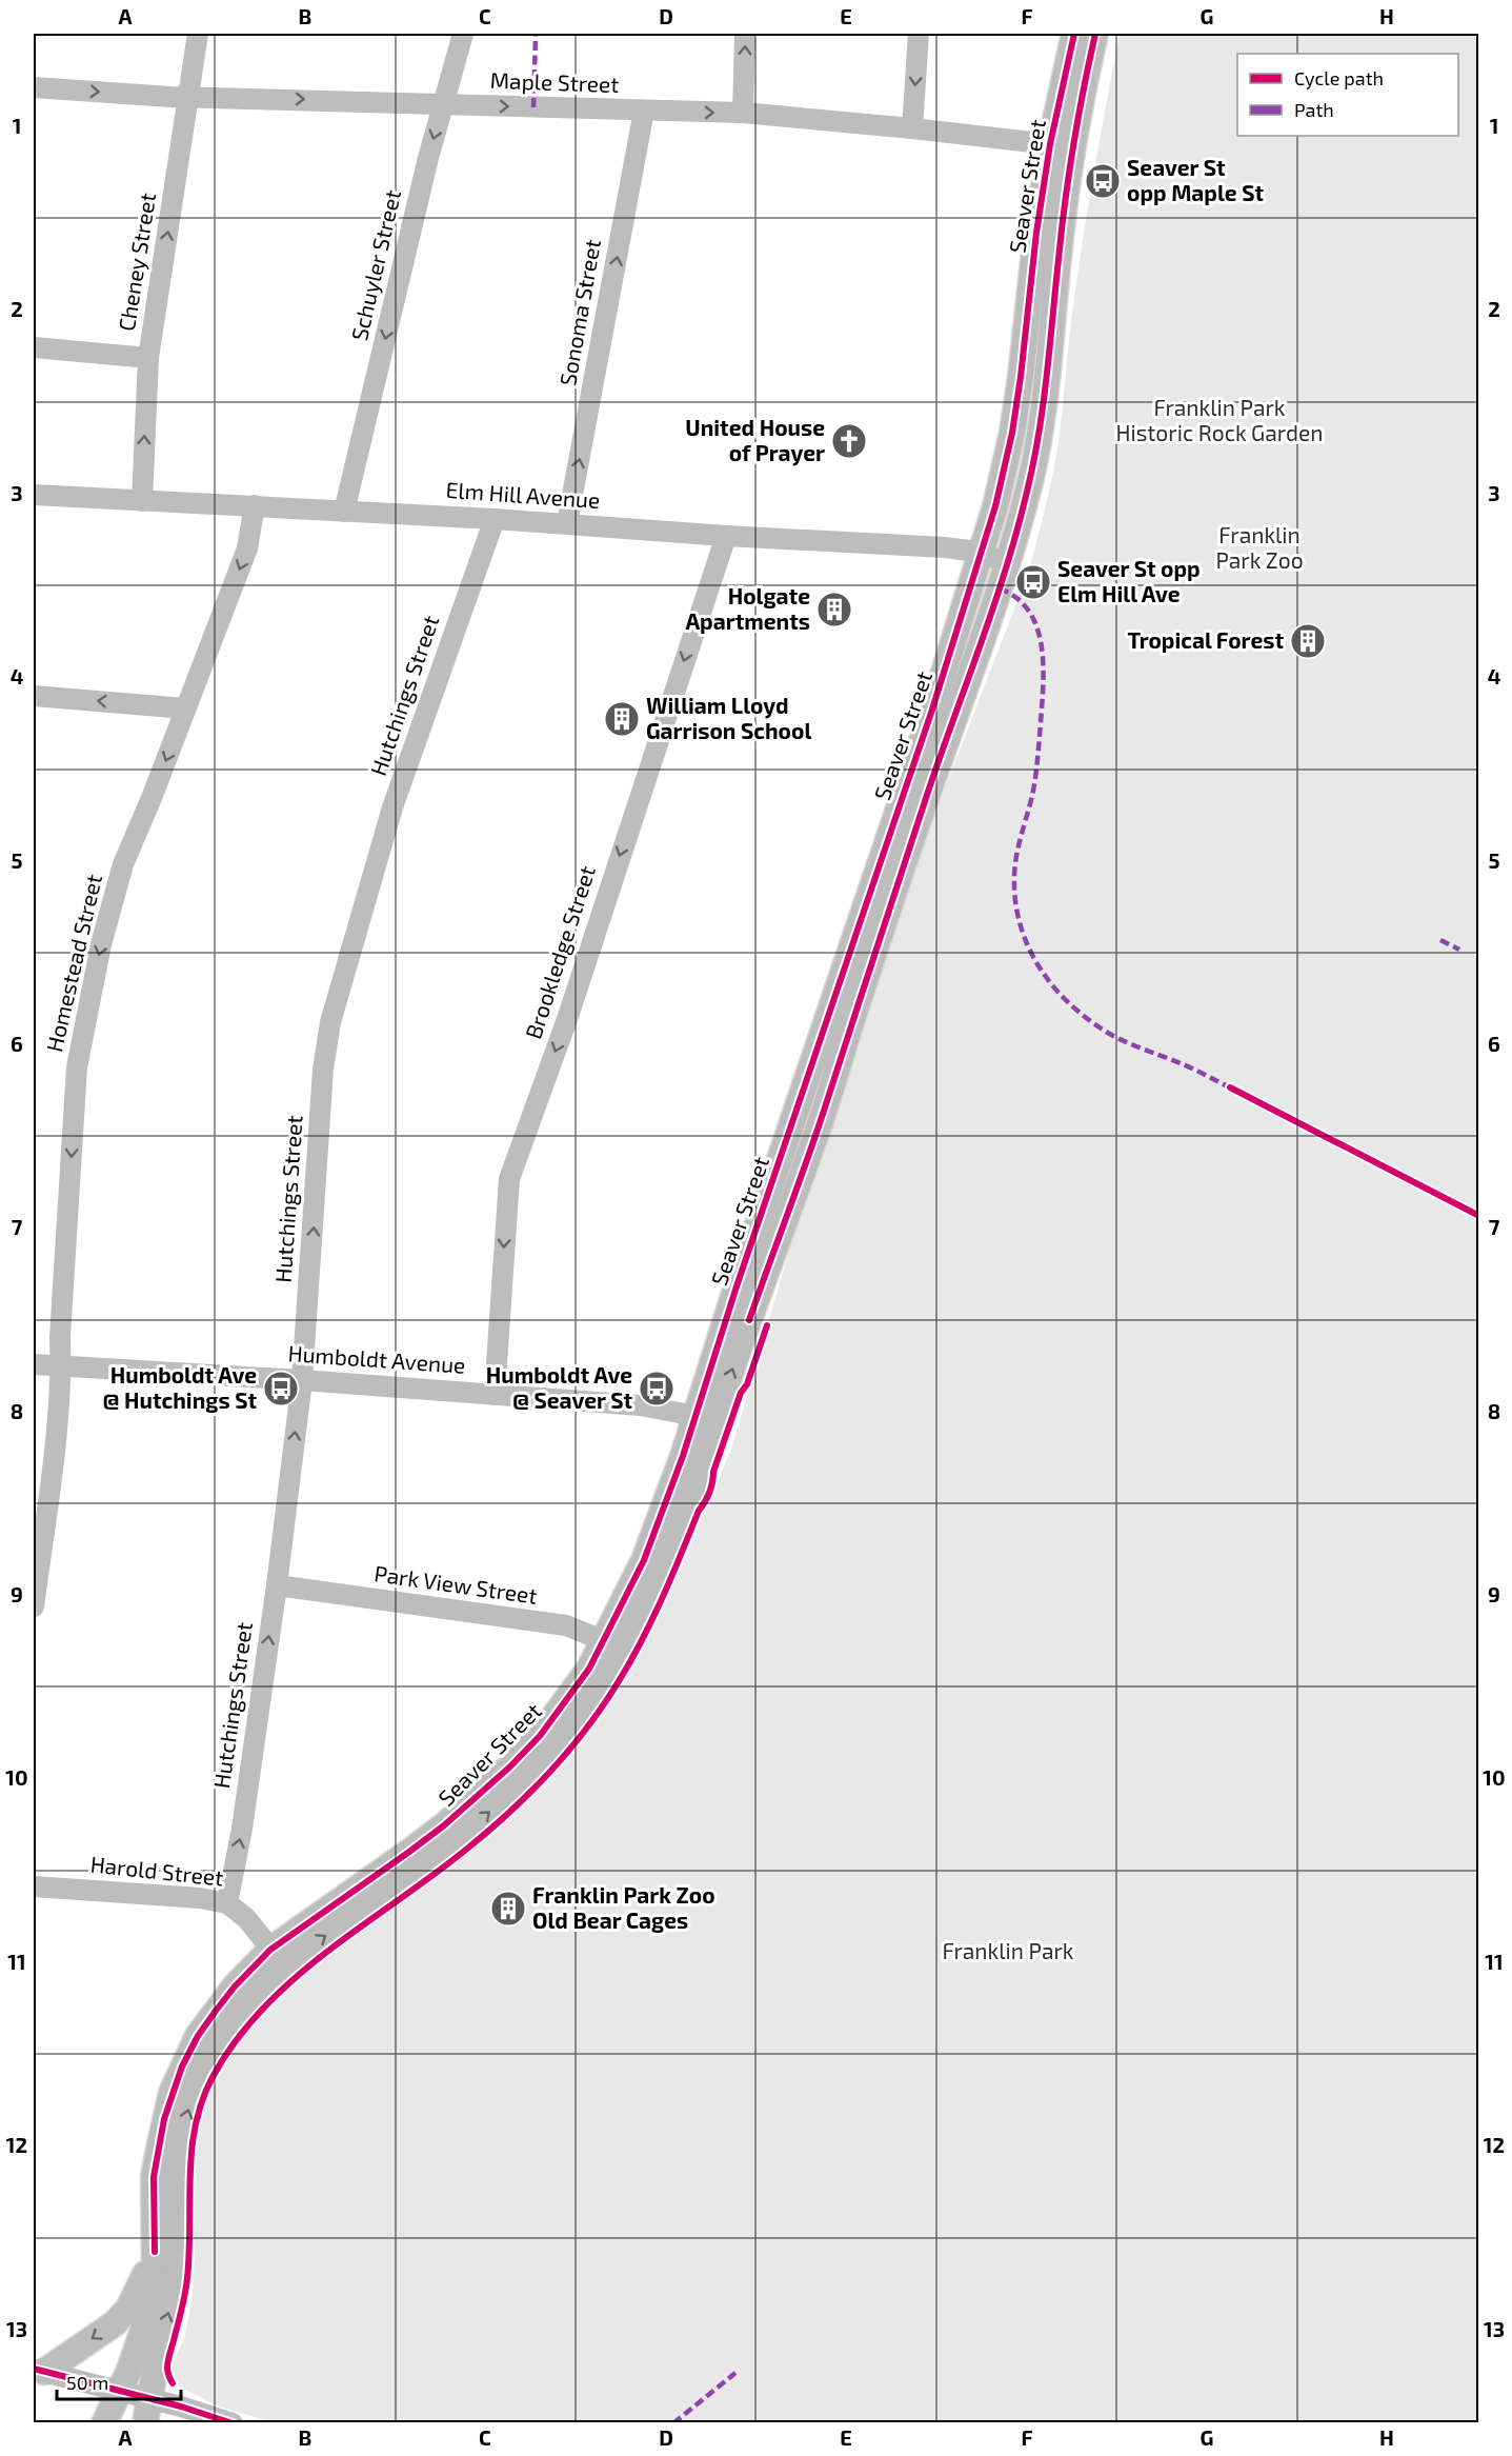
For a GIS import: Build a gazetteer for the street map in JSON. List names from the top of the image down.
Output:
{
  "streets": {
    "main road": ["Seaver Street"],
    "street": [
      "Maple Street",
      "Cheney Street",
      "Schuyler Street",
      "Sonoma Street",
      "Elm Hill Avenue",
      "Hutchings Street",
      "Brookledge Street",
      "Homestead Street",
      "Humboldt Avenue",
      "Park View Street",
      "Harold Street"
    ]
  },
  "crossings": [
    ["Maple Street", "Seaver Street"],
    ["Maple Street", "Cheney Street"],
    ["Maple Street", "Schuyler Street"],
    ["Maple Street", "Sonoma Street"],
    ["Seaver Street", "Elm Hill Avenue"],
    ["Seaver Street", "Humboldt Avenue"],
    ["Seaver Street", "Park View Street"],
    ["Seaver Street", "Harold Street"],
    ["Cheney Street", "Elm Hill Avenue"],
    ["Schuyler Street", "Elm Hill Avenue"],
    ["Sonoma Street", "Elm Hill Avenue"],
    ["Elm Hill Avenue", "Hutchings Street"],
    ["Elm Hill Avenue", "Brookledge Street"],
    ["Elm Hill Avenue", "Homestead Street"],
    ["Hutchings Street", "Humboldt Avenue"],
    ["Hutchings Street", "Park View Street"],
    ["Hutchings Street", "Harold Street"],
    ["Brookledge Street", "Humboldt Avenue"],
    ["Homestead Street", "Humboldt Avenue"]
  ],
  "one_way": [
    "Maple Street",
    "Cheney Street",
    "Schuyler Street",
    "Sonoma Street",
    "Hutchings Street",
    "Brookledge Street",
    "Homestead Street"
  ],
  "parks": ["Franklin Park Historic Rock Garden", "Franklin Park Zoo", "Franklin Park"],
  "places": {
    "bus stop": [
      "Seaver St opp Maple St",
      "Seaver St opp Elm Hill Ave",
      "Humboldt Ave @ Hutchings St",
      "Humboldt Ave @ Seaver St"
    ],
    "church": ["United House of Prayer"],
    "building": [
      "Holgate Apartments",
      "Tropical Forest",
      "William Lloyd Garrison School",
      "Franklin Park Zoo Old Bear Cages"
    ]
  },
  "legend": ["Cycle path", "Path"],
  "scale_bar": "50 m",
  "grid": {
    "columns": [
      "A",
      "B",
      "C",
      "D",
      "E",
      "F",
      "G",
      "H"
    ],
    "rows": [
      "1",
      "2",
      "3",
      "4",
      "5",
      "6",
      "7",
      "8",
      "9",
      "10",
      "11",
      "12",
      "13"
    ]
  }
}
